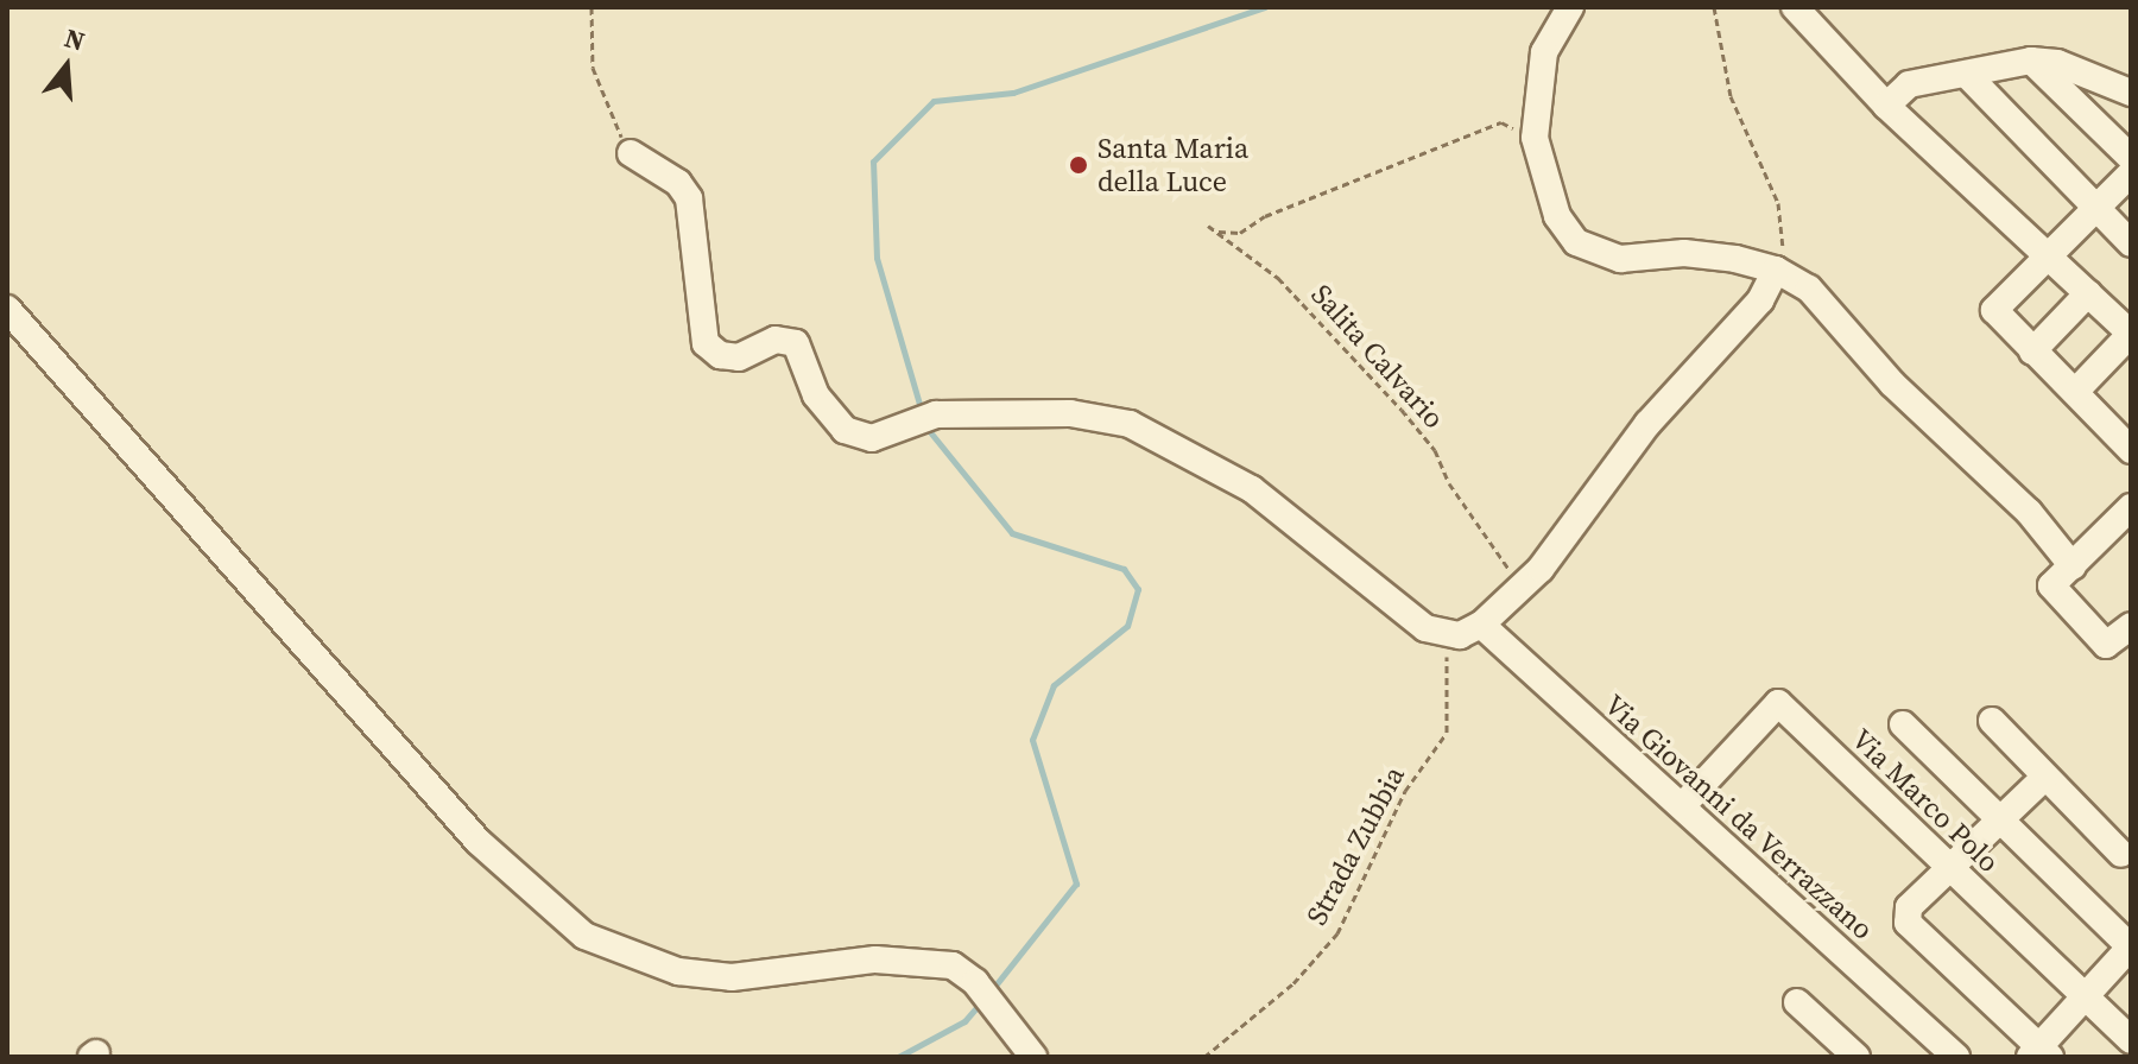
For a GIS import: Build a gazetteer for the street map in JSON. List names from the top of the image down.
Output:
{
  "streets": {
    "street": ["Via Marco Polo", "Via Giovanni da Verrazzano"],
    "path": ["Salita Calvario", "Strada Zubbia"]
  },
  "crossings": [
    ["Via Marco Polo", "Via Giovanni da Verrazzano"],
    ["Via Giovanni da Verrazzano", "Strada Zubbia"]
  ],
  "places": ["Santa Maria della Luce"],
  "north": "top"
}
